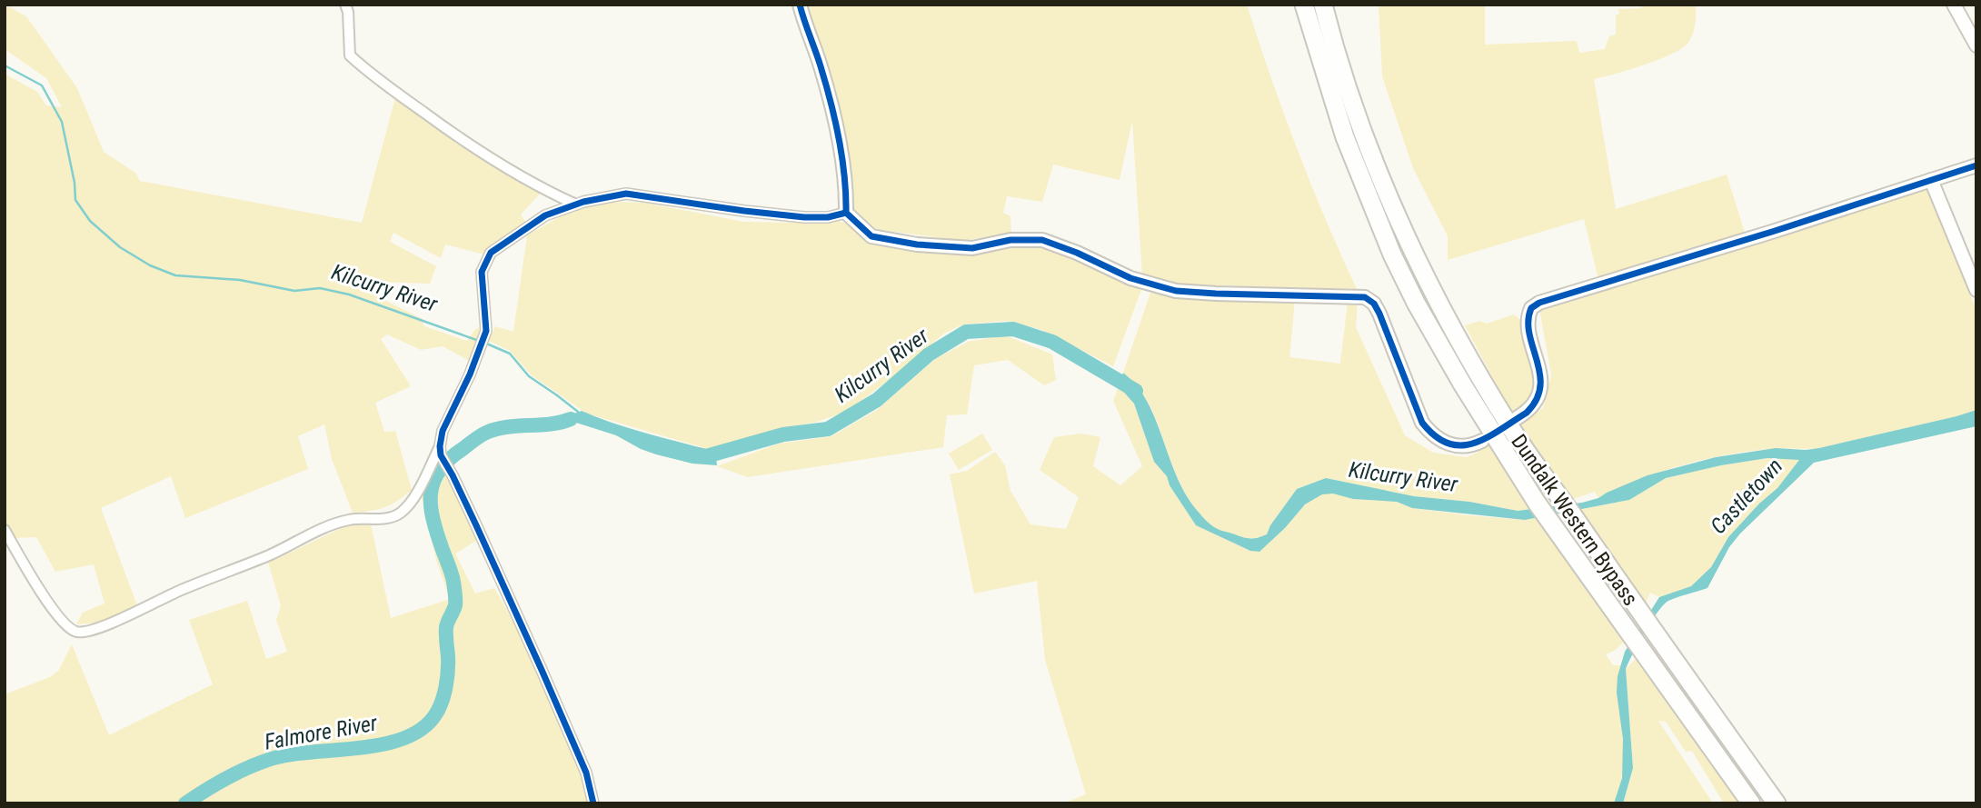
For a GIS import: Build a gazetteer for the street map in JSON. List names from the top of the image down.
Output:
{
  "streets": {
    "highway": ["Dundalk Western Bypass"]
  },
  "water": ["Kilcurry River", "Castletown", "Falmore River"]
}
